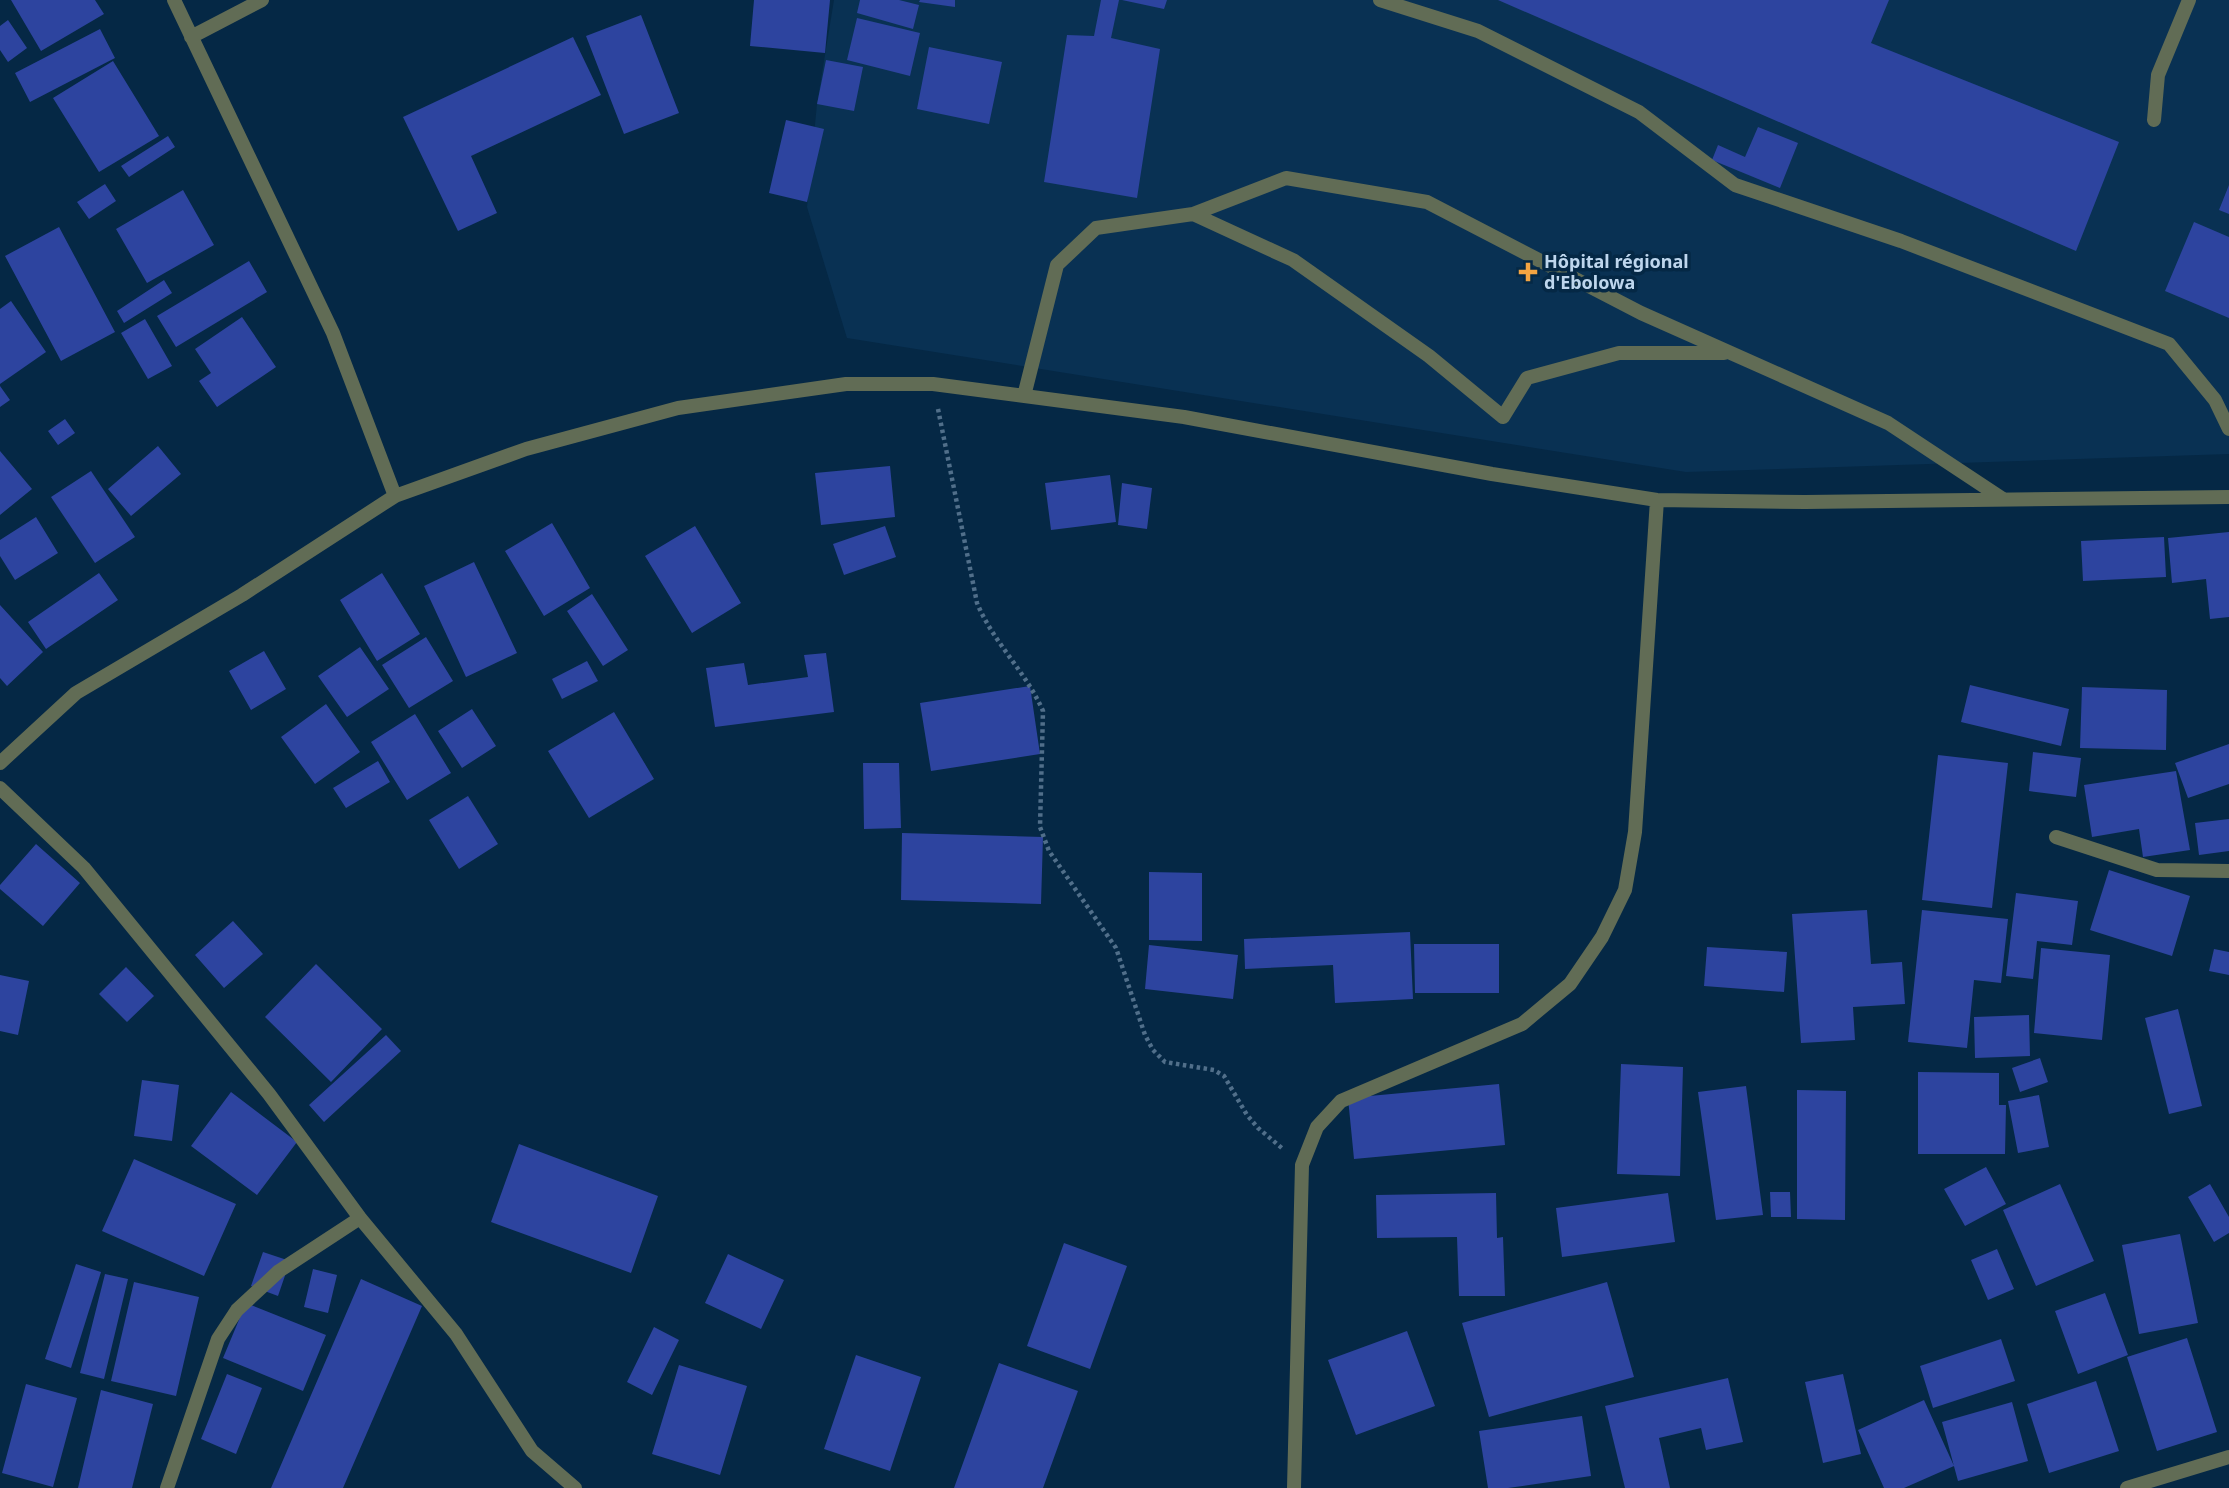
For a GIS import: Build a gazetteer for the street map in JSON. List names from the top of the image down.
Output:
{
  "places": {
    "health": ["Hôpital régional d'Ebolowa"]
  }
}
